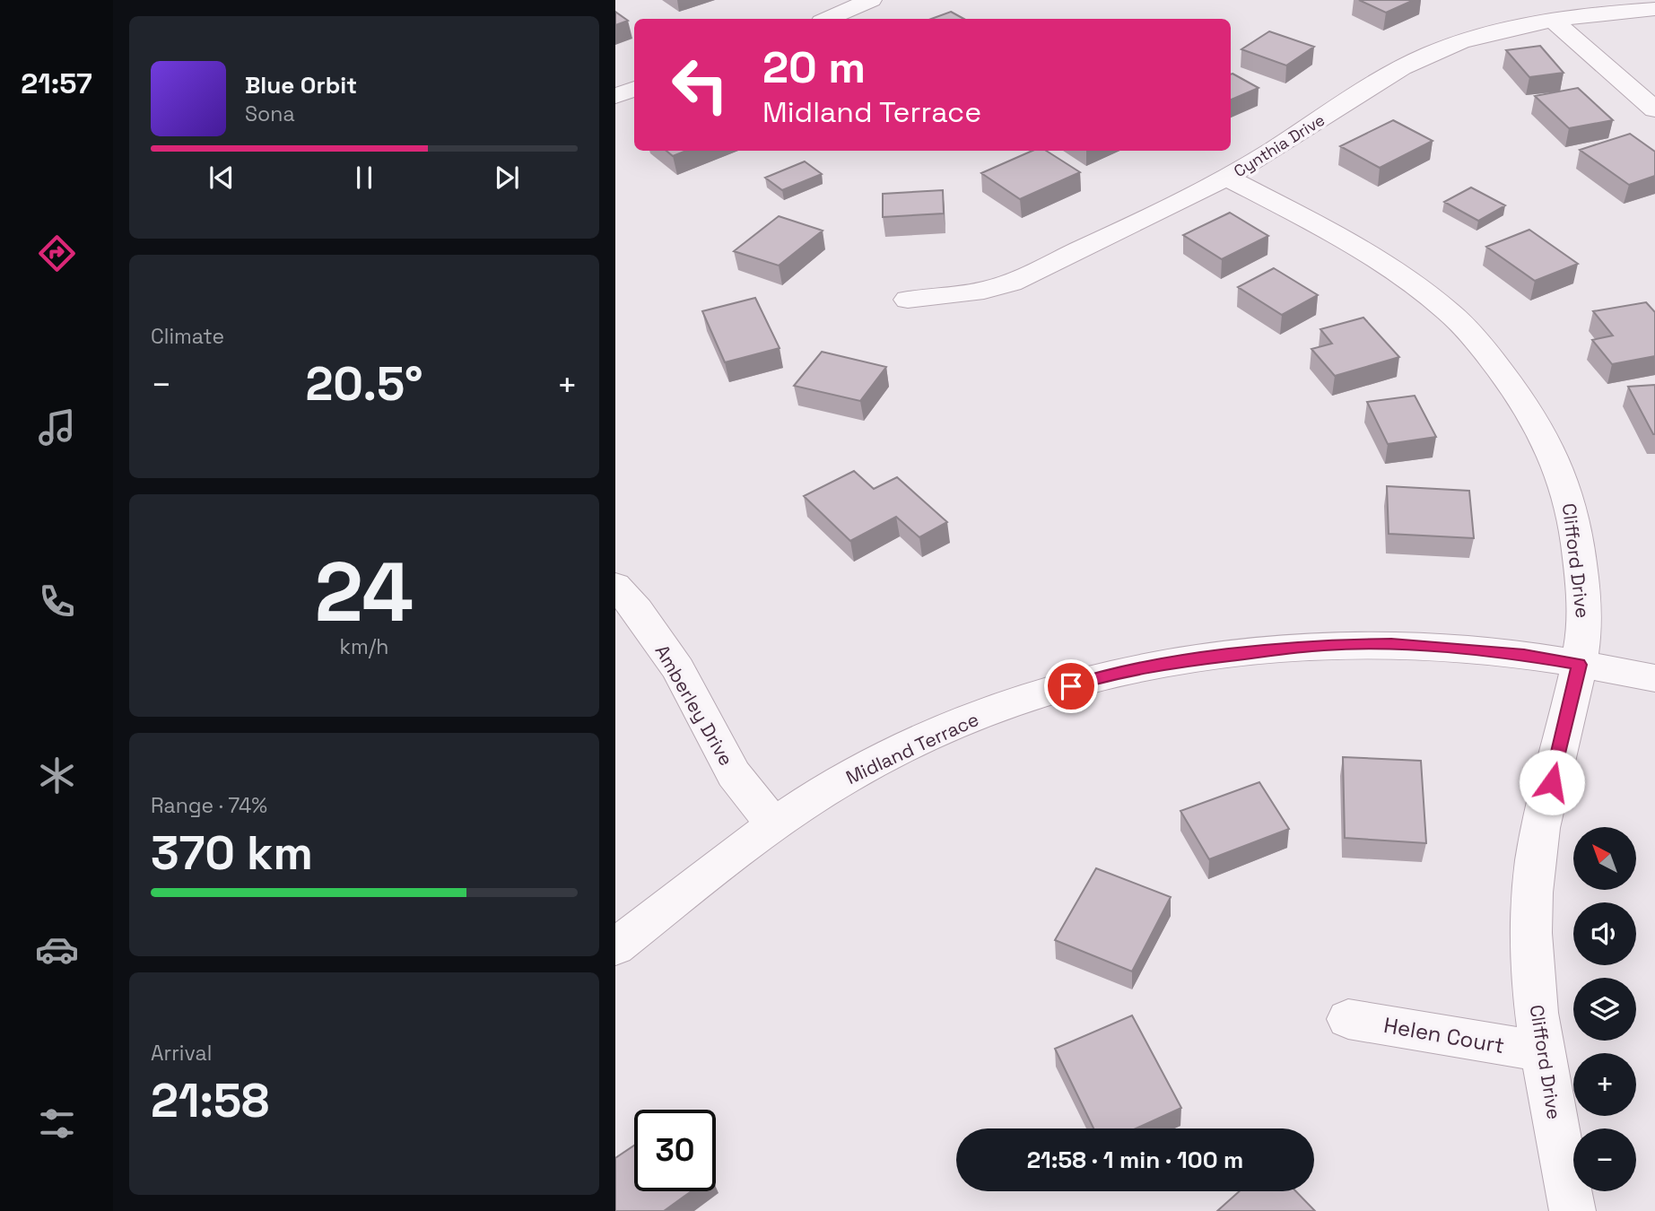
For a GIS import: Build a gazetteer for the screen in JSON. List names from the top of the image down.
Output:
{
  "streets": {
    "street": [
      "Cynthia Drive",
      "Clifford Drive",
      "Amberley Drive",
      "Midland Terrace",
      "Helen Court"
    ]
  },
  "crossings": [
    ["Cynthia Drive", "Clifford Drive"],
    ["Clifford Drive", "Midland Terrace"],
    ["Clifford Drive", "Helen Court"],
    ["Amberley Drive", "Midland Terrace"]
  ],
  "north": "top left",
  "page": {
    "tabs": "21:57",
    "turn": ["20 m", "Midland Terrace"],
    "song": ["Blue Orbit", "Sona"],
    "tile": [
      "Climate",
      ["24", "km/h"],
      ["Range · 74%", "370 km"],
      ["Arrival", "21:58"]
    ],
    "heat": ["−", "20.5°", "+"],
    "map_buttons": ["+", "−"],
    "limit": "30",
    "trip": "21:58 · 1 min · 100 m"
  }
}
